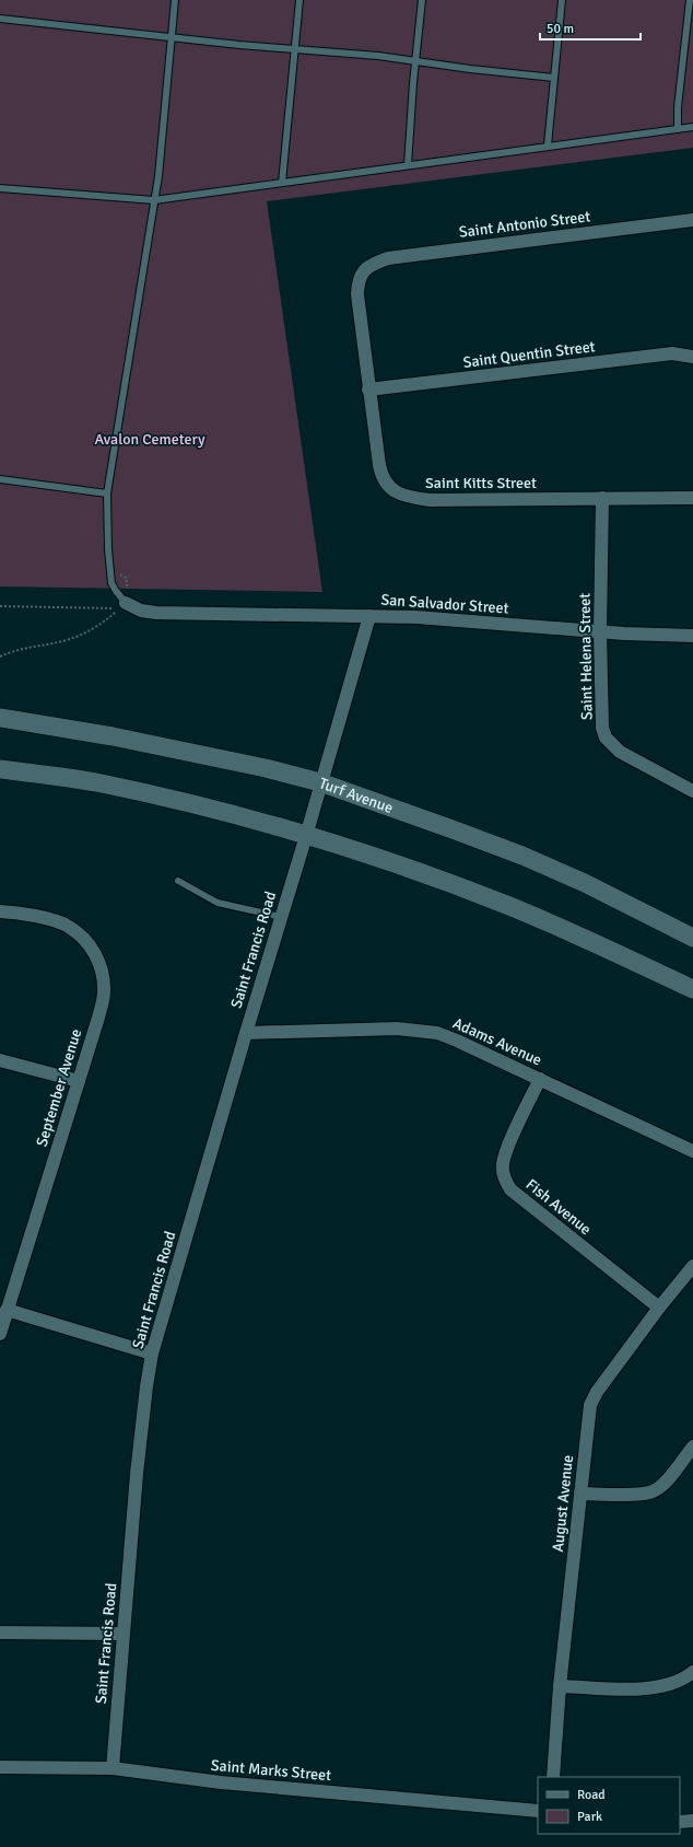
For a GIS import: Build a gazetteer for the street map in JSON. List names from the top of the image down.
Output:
{
  "streets": {
    "main road": ["Turf Avenue"],
    "street": [
      "Saint Antonio Street",
      "Saint Quentin Street",
      "Saint Kitts Street",
      "San Salvador Street",
      "Saint Helena Street",
      "Saint Francis Road",
      "Adams Avenue",
      "September Avenue",
      "Fish Avenue",
      "August Avenue",
      "Saint Marks Street"
    ]
  },
  "crossings": [
    ["Saint Antonio Street", "Saint Kitts Street"],
    ["Saint Quentin Street", "Saint Kitts Street"],
    ["Saint Kitts Street", "Saint Helena Street"],
    ["San Salvador Street", "Saint Helena Street"],
    ["San Salvador Street", "Turf Avenue"],
    ["San Salvador Street", "Saint Francis Road"],
    ["Saint Francis Road", "Adams Avenue"],
    ["Saint Francis Road", "Saint Marks Street"],
    ["Adams Avenue", "Fish Avenue"],
    ["Fish Avenue", "August Avenue"]
  ],
  "parks": ["Avalon Cemetery"],
  "legend": ["Road", "Park"],
  "scale_bar": "50 m"
}
